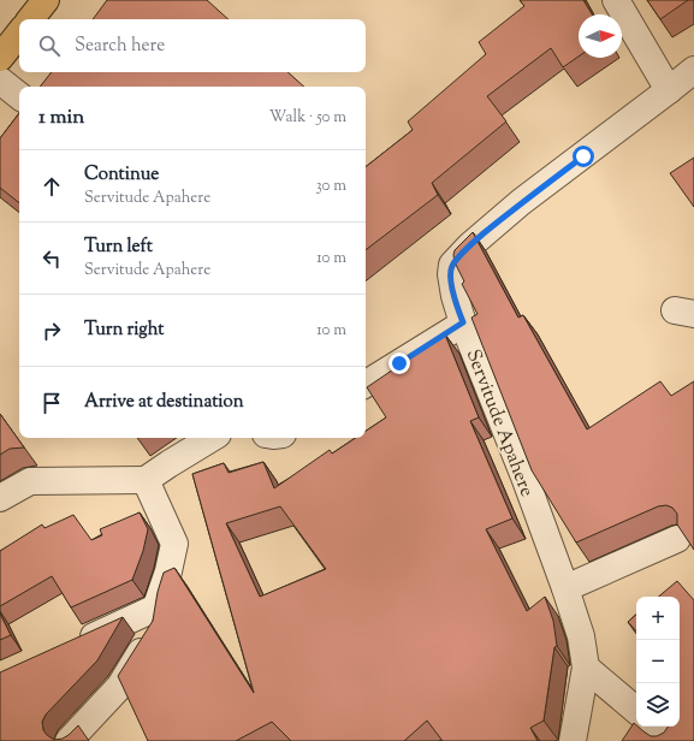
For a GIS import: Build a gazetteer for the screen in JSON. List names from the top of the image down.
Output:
{
  "streets": {
    "street": ["Servitude Apahere"]
  },
  "north": "right",
  "page": {
    "search": "Search here",
    "heading": ["1 min", "Walk · 50 m"],
    "list": [
      ["Continue", "Servitude Apahere", "30 m"],
      ["Turn left", "Servitude Apahere", "10 m"],
      ["Turn right", "10 m"],
      "Arrive at destination"
    ],
    "map_buttons": ["+", "−"]
  }
}
